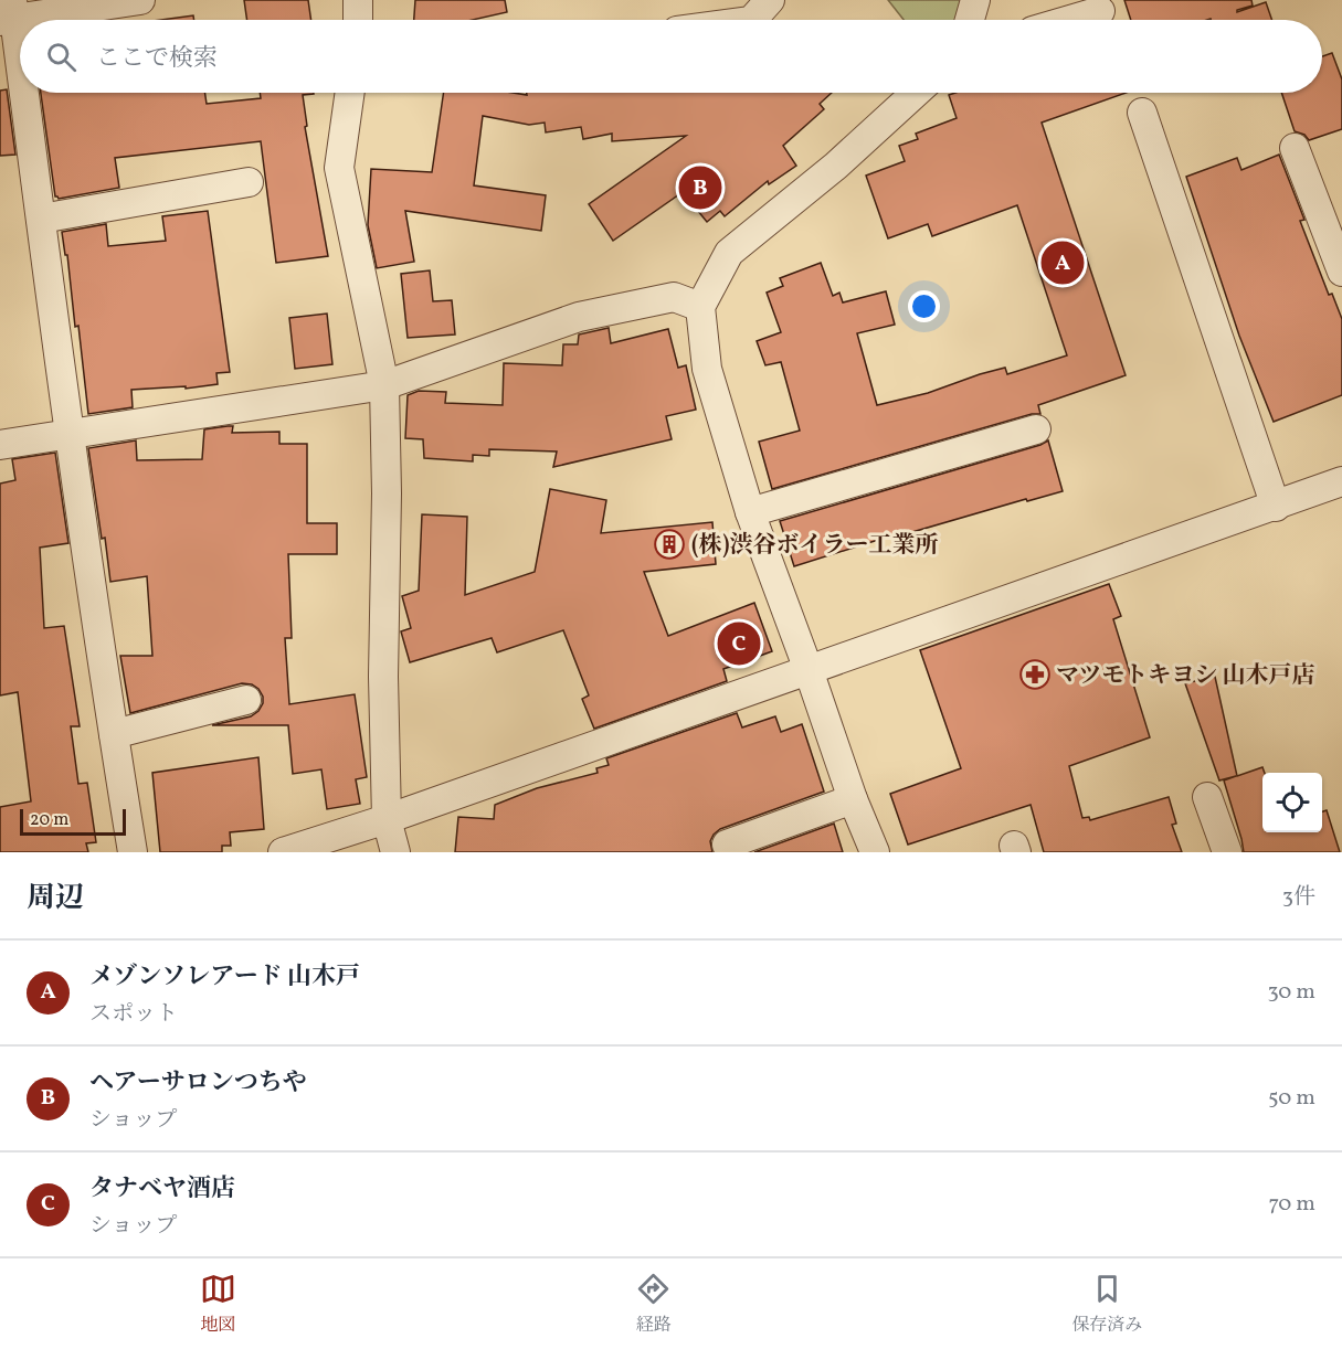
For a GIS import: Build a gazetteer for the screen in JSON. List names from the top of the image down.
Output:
{
  "places": {
    "building": ["(株)渋谷ボイラー工業所"],
    "pharmacy": ["マツモトキヨシ 山木戸店"]
  },
  "scale_bar": "20 m",
  "page": {
    "search": "ここで検索",
    "pins": ["B", "A", "C"],
    "scale": "20 m",
    "heading": ["周辺", "3件"],
    "list": [
      {
        "mark": "A",
        "name": "メゾンソレアード 山木戸",
        "note": "スポット",
        "value": "30 m"
      },
      {
        "mark": "B",
        "name": "ヘアーサロンつちや",
        "note": "ショップ",
        "value": "50 m"
      },
      {
        "mark": "C",
        "name": "タナベヤ酒店",
        "note": "ショップ",
        "value": "70 m"
      }
    ],
    "nav": ["地図", "経路", "保存済み"]
  }
}
